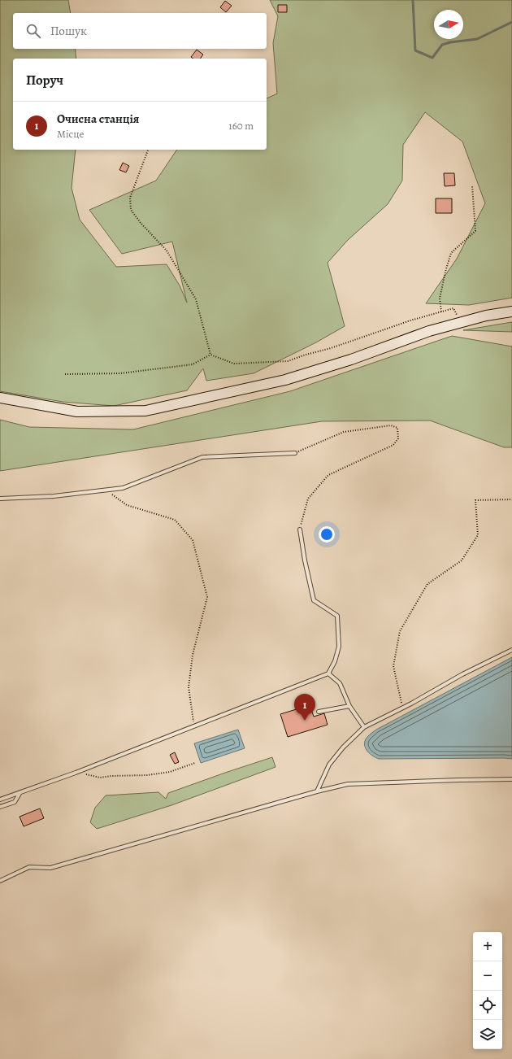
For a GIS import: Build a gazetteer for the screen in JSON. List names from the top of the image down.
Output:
{
  "north": "right",
  "page": {
    "search": "Пошук",
    "heading": "Поруч",
    "list": [
      {
        "mark": "1",
        "name": "Очисна станція",
        "note": "Місце",
        "value": "160 m"
      }
    ],
    "pins": "1",
    "map_buttons": ["+", "−"]
  }
}
